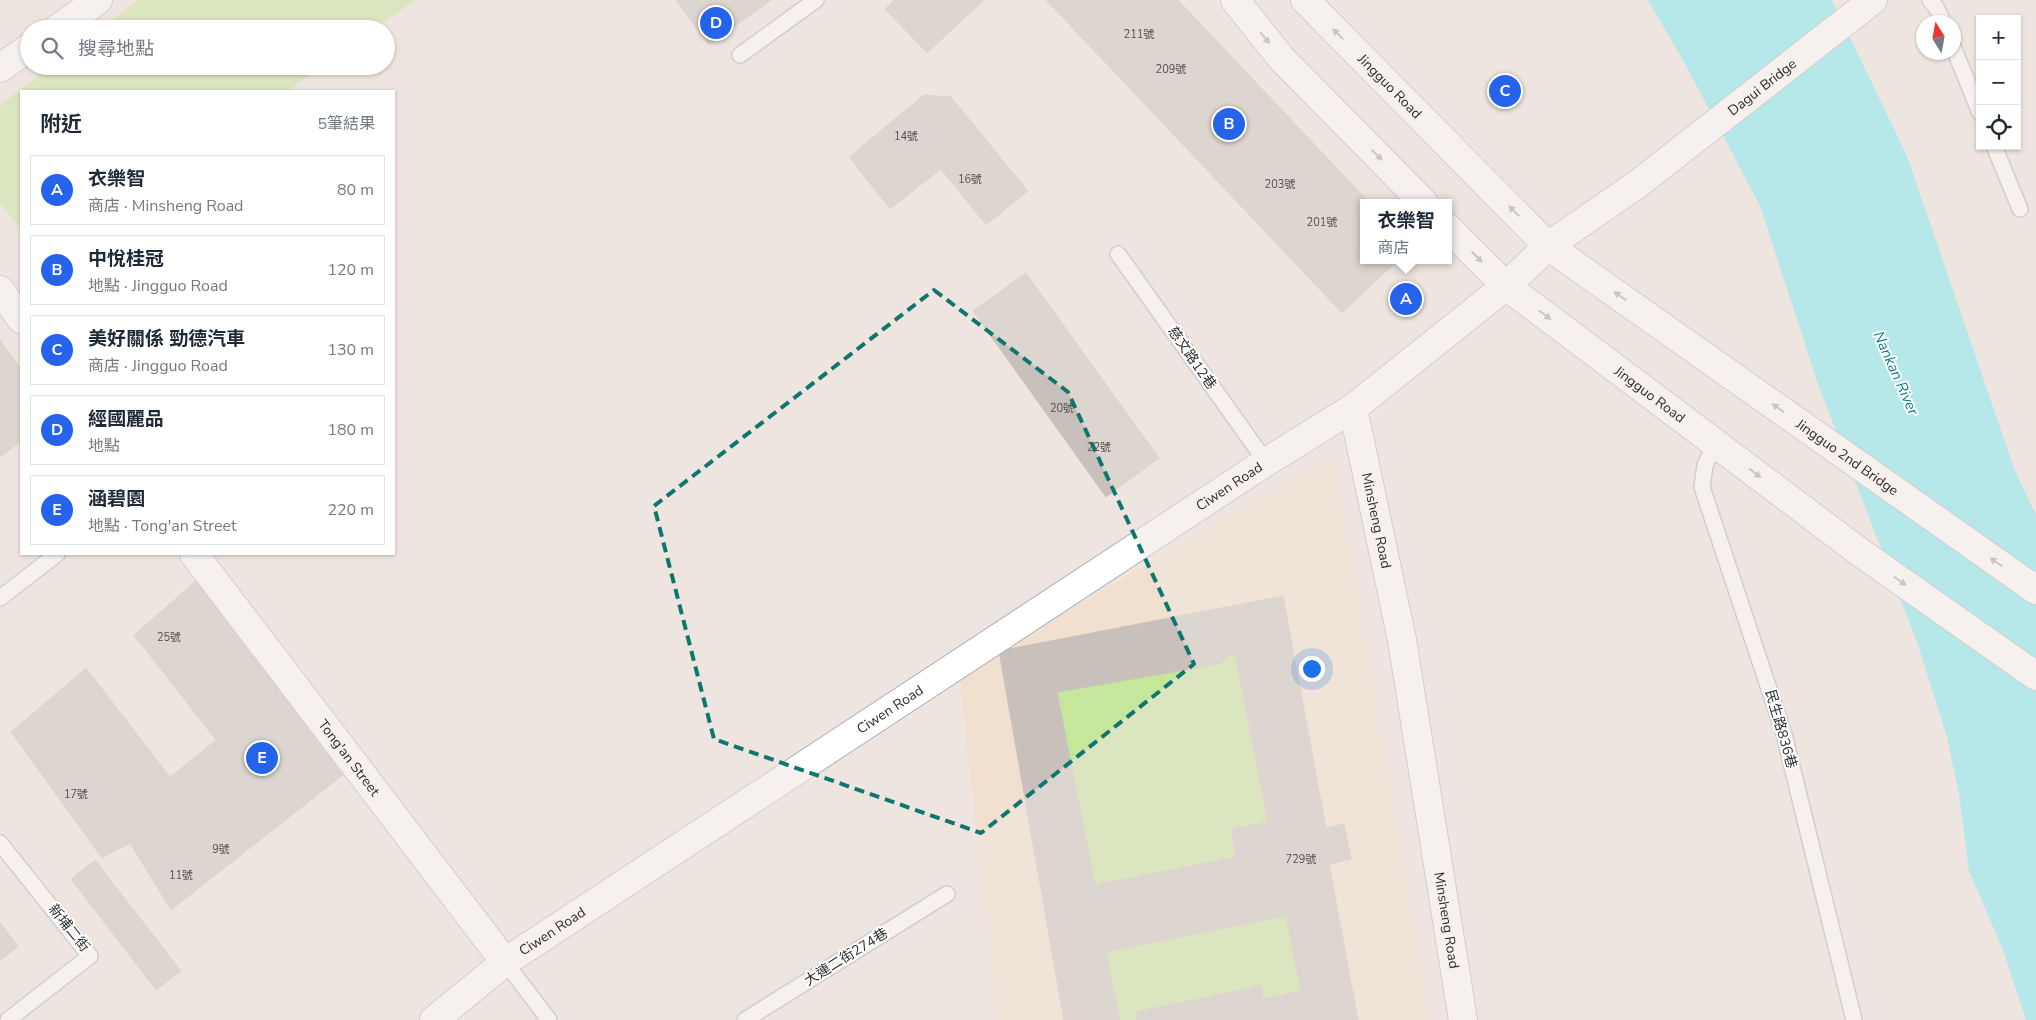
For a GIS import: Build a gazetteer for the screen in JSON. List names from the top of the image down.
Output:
{
  "streets": {
    "street": [
      "Jingguo Road",
      "Dagui Bridge",
      "Jingguo 2nd Bridge",
      "Ciwen Road",
      "Minsheng Road",
      "Tong'an Street"
    ],
    "lane": [
      "慈文路12巷",
      "民生路836巷",
      "新埔二街",
      "大連二街274巷"
    ]
  },
  "crossings": [
    ["Jingguo Road", "Dagui Bridge"],
    ["Jingguo Road", "Jingguo 2nd Bridge"],
    ["Jingguo Road", "民生路836巷"],
    ["慈文路12巷", "Ciwen Road"],
    ["Ciwen Road", "Minsheng Road"],
    ["Ciwen Road", "Tong'an Street"]
  ],
  "one_way": ["Jingguo 2nd Bridge"],
  "water": ["Nankan River"],
  "house_numbers": [
    "211號",
    "209號",
    "14號",
    "16號",
    "203號",
    "201號",
    "20號",
    "22號",
    "25號",
    "17號",
    "9號",
    "729號",
    "11號"
  ],
  "north": "top",
  "page": {
    "pins": [
      "D",
      "C",
      "B",
      "A",
      "E"
    ],
    "map_buttons": ["+", "−"],
    "search": "搜尋地點",
    "heading": ["附近", "5筆結果"],
    "list": [
      {
        "mark": "A",
        "name": "衣樂智",
        "note": "商店 · Minsheng Road",
        "value": "80 m"
      },
      {
        "mark": "B",
        "name": "中悅桂冠",
        "note": "地點 · Jingguo Road",
        "value": "120 m"
      },
      {
        "mark": "C",
        "name": "美好關係 勁德汽車",
        "note": "商店 · Jingguo Road",
        "value": "130 m"
      },
      {
        "mark": "D",
        "name": "經國麗品",
        "note": "地點",
        "value": "180 m"
      },
      {
        "mark": "E",
        "name": "涵碧園",
        "note": "地點 · Tong'an Street",
        "value": "220 m"
      }
    ],
    "popup": ["衣樂智", "商店"]
  }
}
